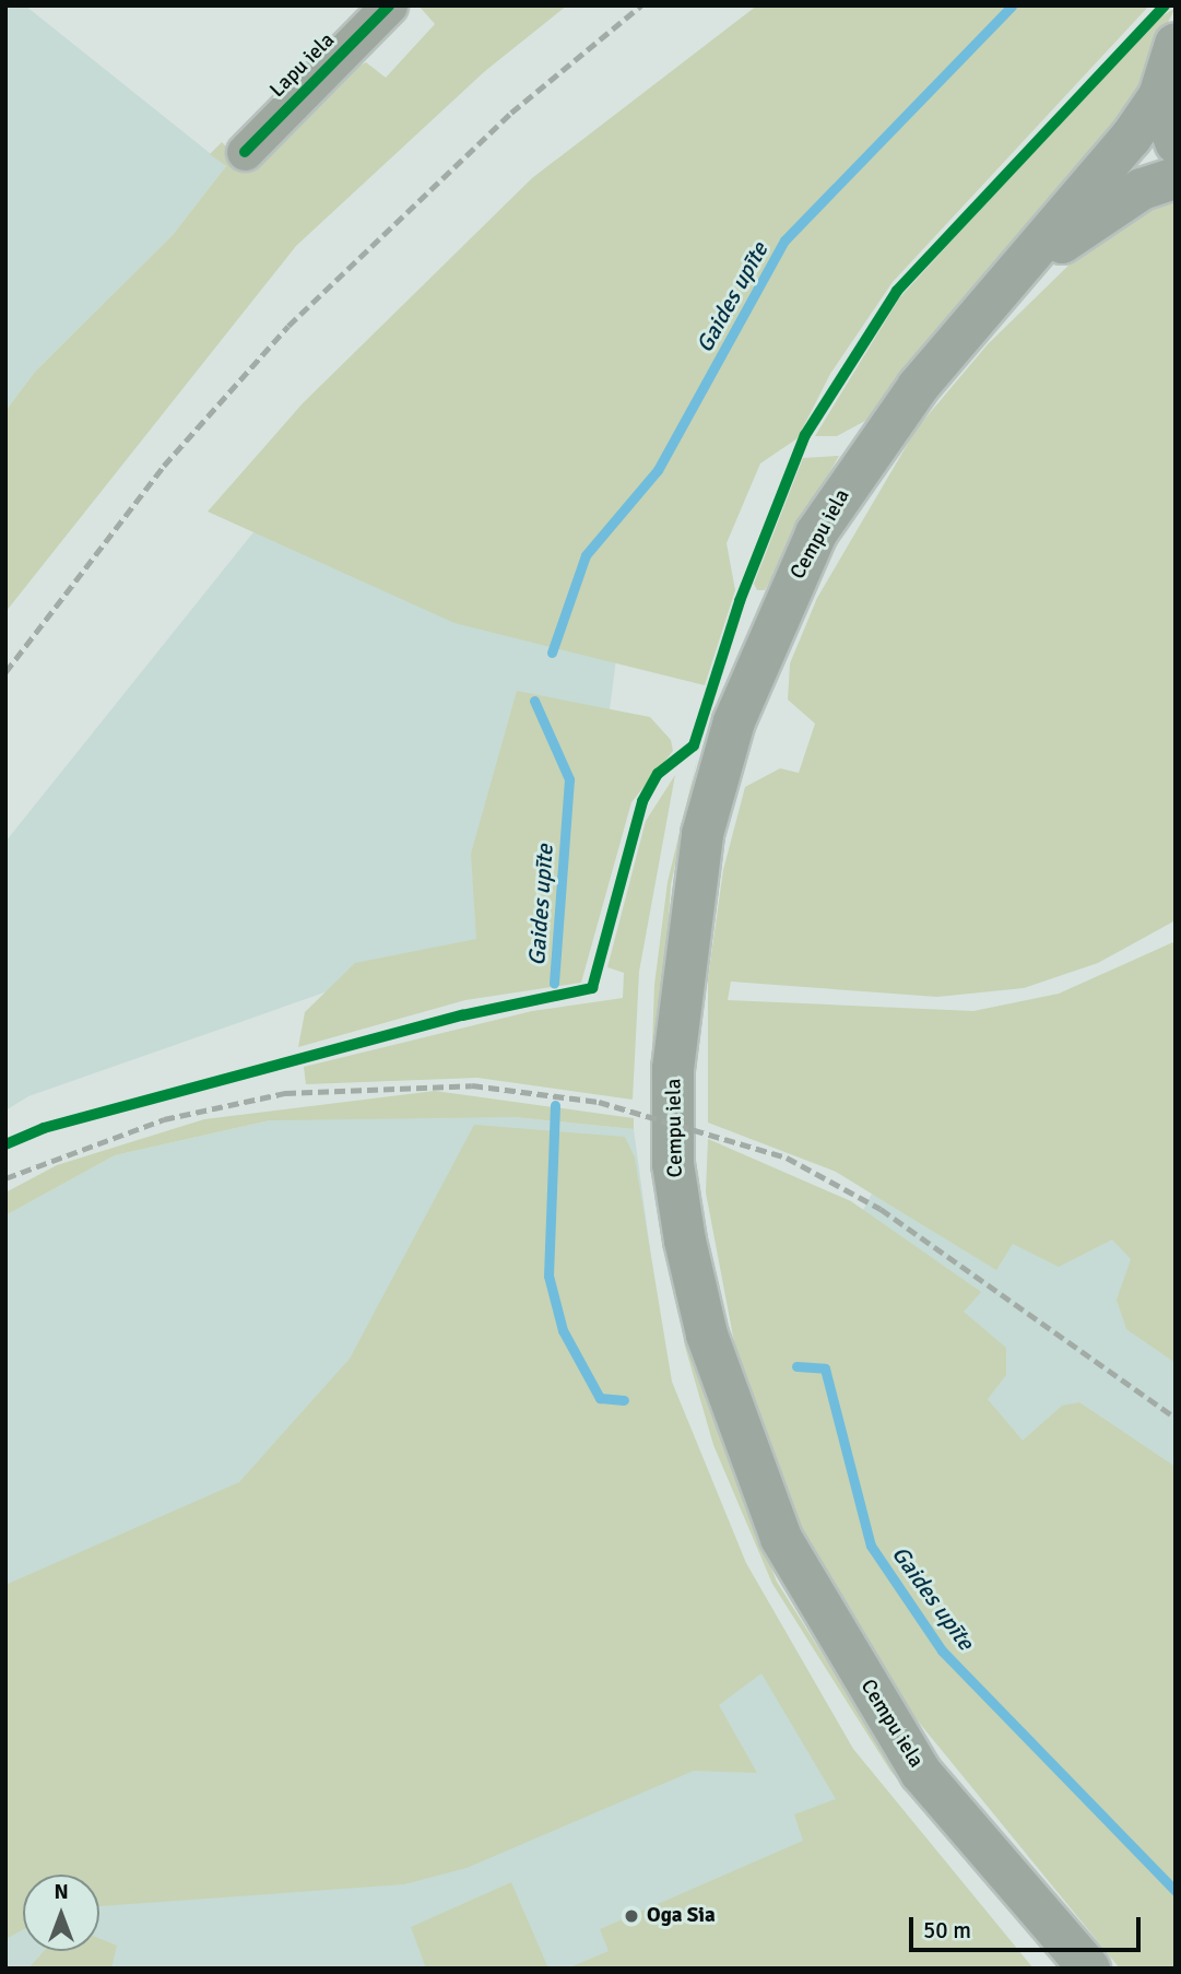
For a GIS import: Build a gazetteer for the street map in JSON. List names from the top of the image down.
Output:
{
  "streets": {
    "main road": ["Cempu iela"],
    "street": ["Lapu iela"]
  },
  "water": ["Gaides upīte"],
  "places": ["Oga Sia"],
  "scale_bar": "50 m",
  "north": "top"
}
